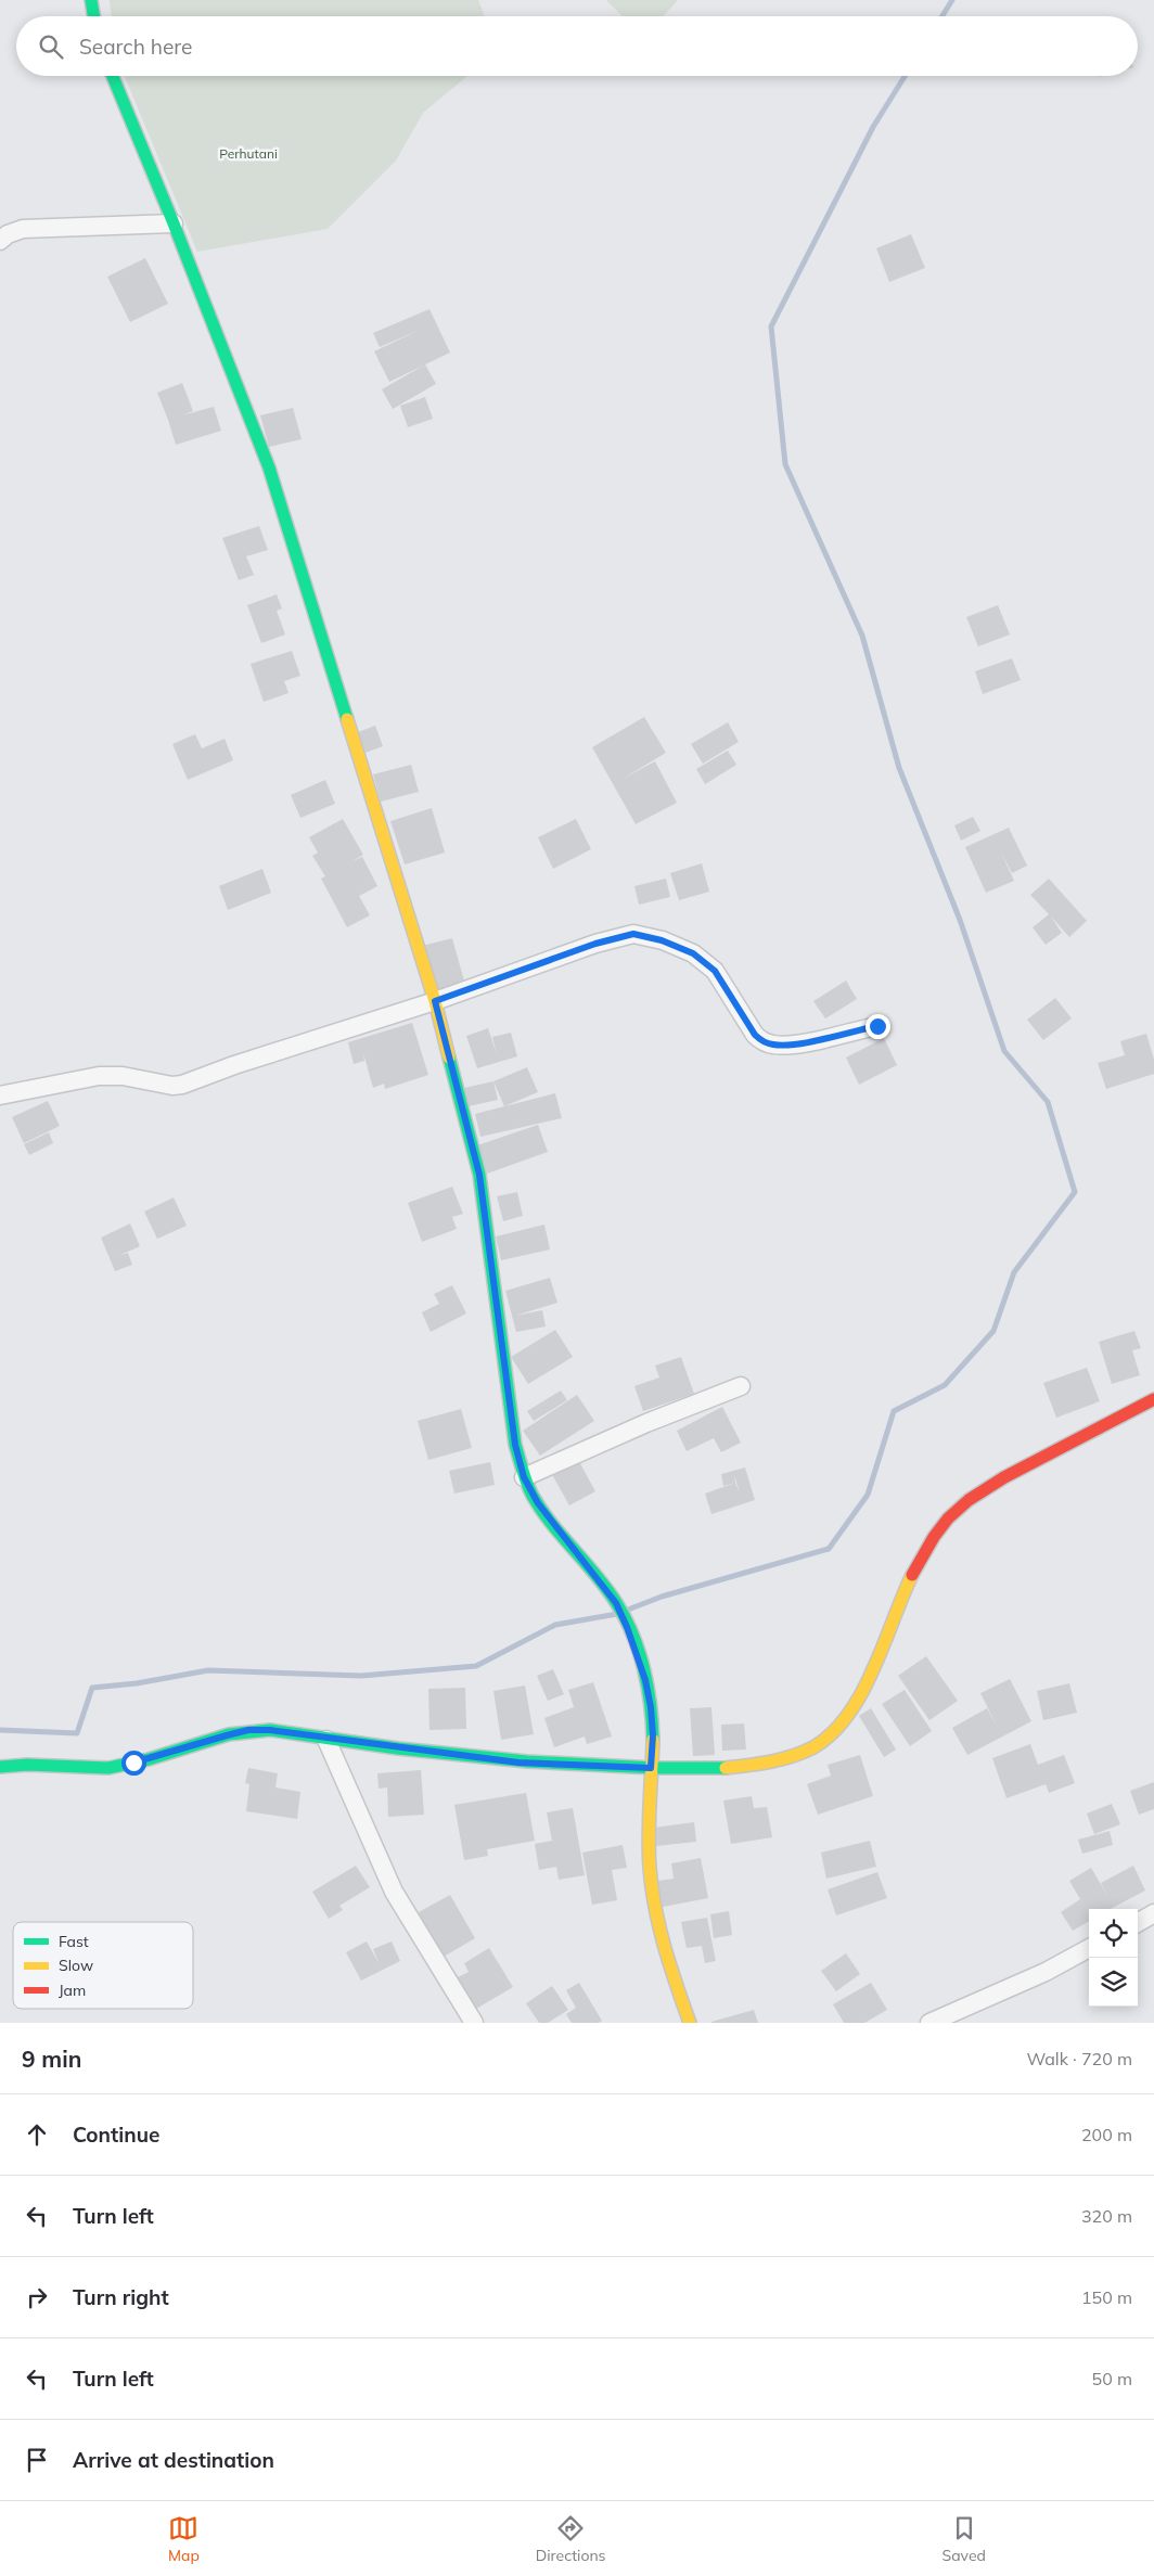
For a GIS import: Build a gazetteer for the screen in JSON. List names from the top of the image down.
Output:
{
  "parks": ["Perhutani"],
  "legend": ["Fast", "Slow", "Jam"],
  "page": {
    "search": "Search here",
    "heading": ["9 min", "Walk · 720 m"],
    "list": [
      ["Continue", "200 m"],
      ["Turn left", "320 m"],
      ["Turn right", "150 m"],
      ["Turn left", "50 m"],
      "Arrive at destination"
    ],
    "nav": ["Map", "Directions", "Saved"]
  }
}
